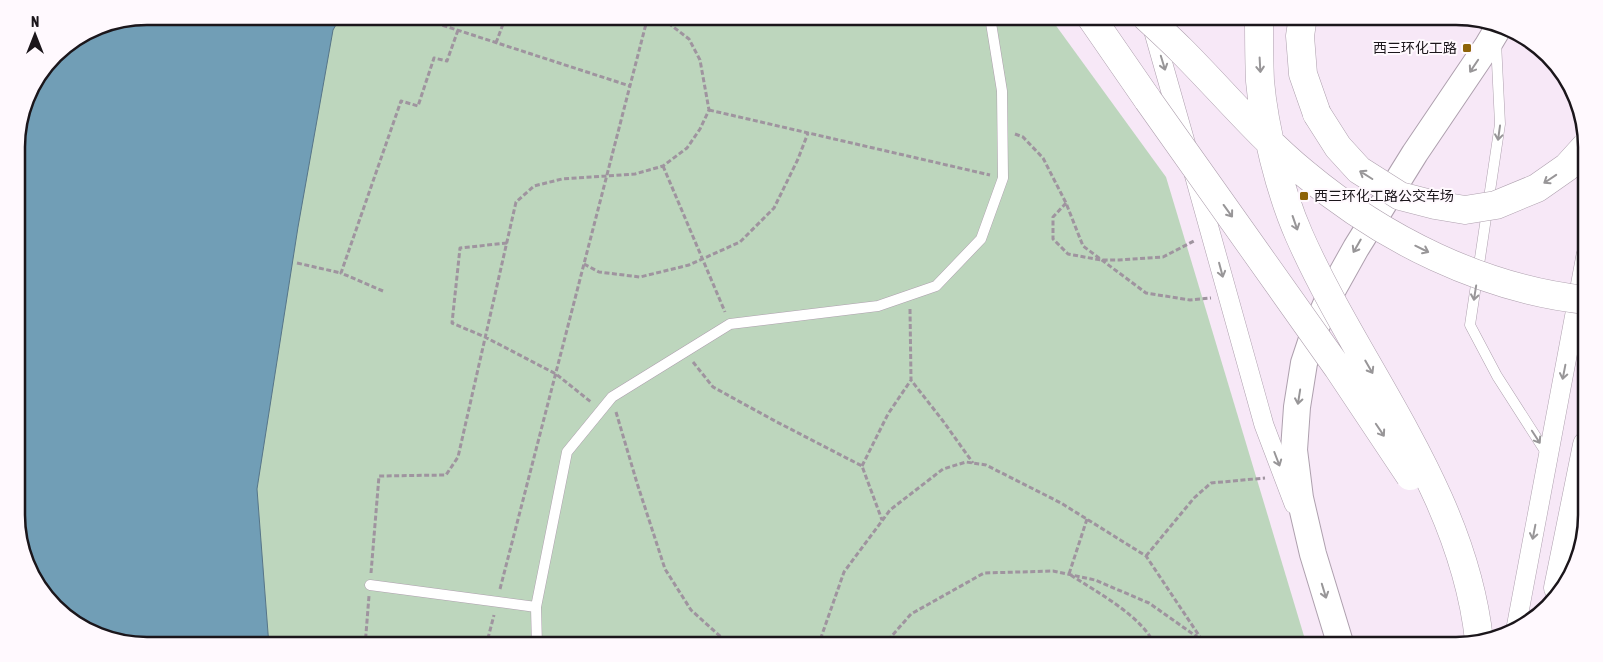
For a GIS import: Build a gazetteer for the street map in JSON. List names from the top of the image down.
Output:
{
  "places": {
    "transit": ["西三环化工路", "西三环化工路公交车场"]
  },
  "north": "top"
}
